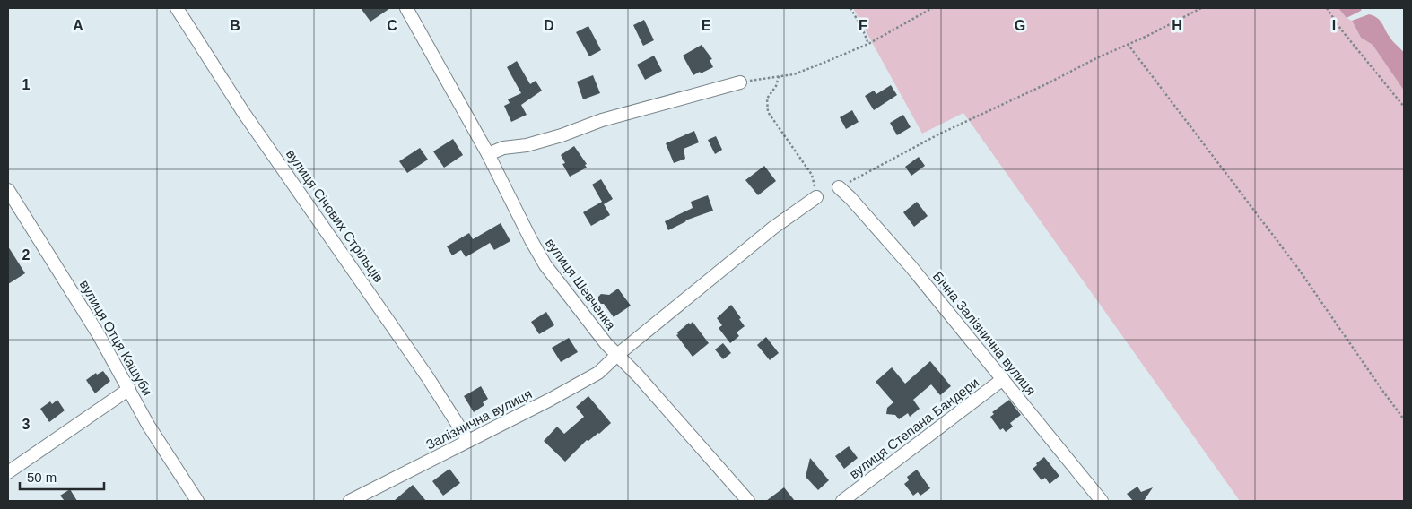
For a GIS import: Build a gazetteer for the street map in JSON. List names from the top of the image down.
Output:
{
  "streets": {
    "street": [
      "вулиця Січових Стрільців",
      "вулиця Шевченка",
      "Бічна Залізнична вулиця",
      "вулиця Отця Кашуби",
      "Залізнична вулиця",
      "вулиця Степана Бандери"
    ]
  },
  "crossings": [
    ["вулиця Січових Стрільців", "Залізнична вулиця"],
    ["вулиця Шевченка", "Залізнична вулиця"],
    ["Бічна Залізнична вулиця", "вулиця Степана Бандери"]
  ],
  "scale_bar": "50 m",
  "grid": {
    "columns": [
      "A",
      "B",
      "C",
      "D",
      "E",
      "F",
      "G",
      "H",
      "I"
    ],
    "rows": ["1", "2", "3"]
  }
}
